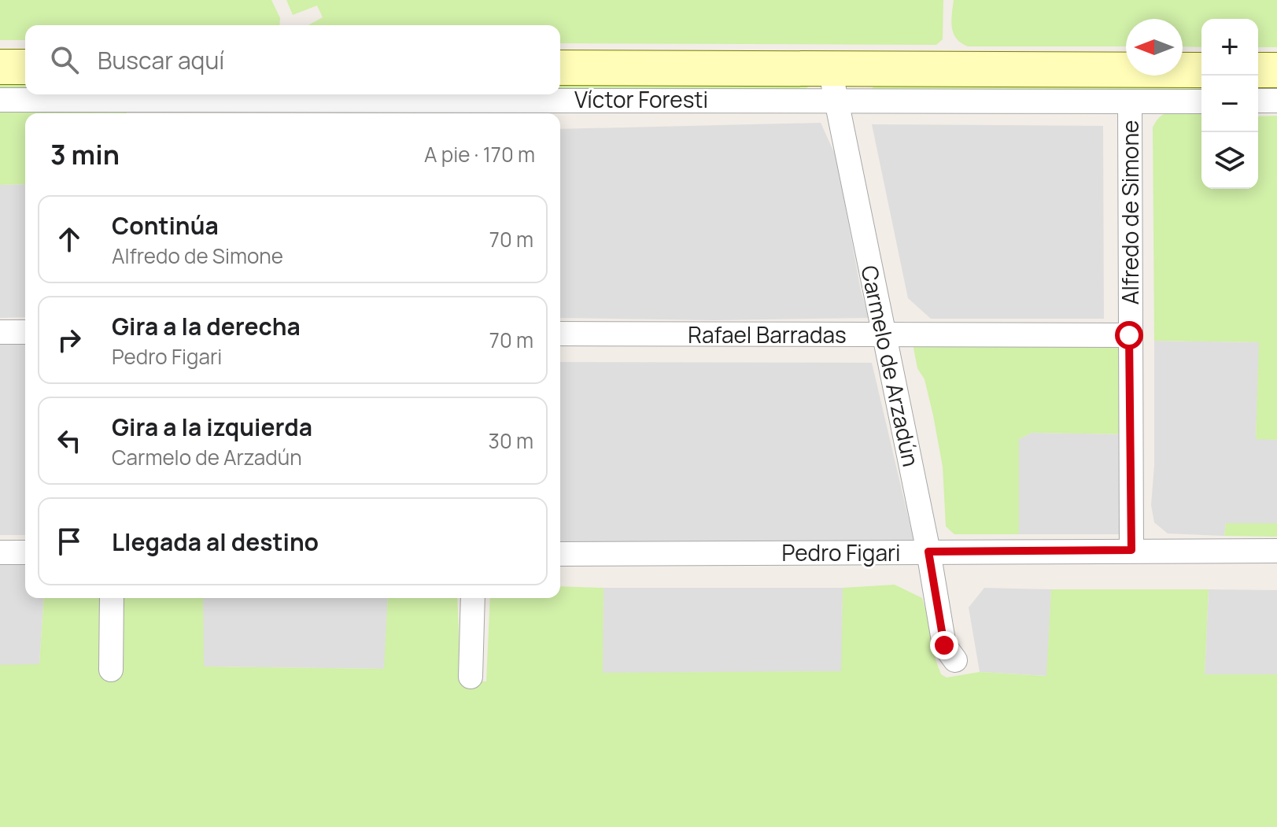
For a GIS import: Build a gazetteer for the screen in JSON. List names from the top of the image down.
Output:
{
  "streets": {
    "street": [
      "Víctor Foresti",
      "Alfredo de Simone",
      "Rafael Barradas",
      "Carmelo de Arzadún",
      "Pedro Figari"
    ]
  },
  "crossings": [
    ["Víctor Foresti", "Alfredo de Simone"],
    ["Víctor Foresti", "Carmelo de Arzadún"],
    ["Alfredo de Simone", "Rafael Barradas"],
    ["Alfredo de Simone", "Pedro Figari"],
    ["Rafael Barradas", "Carmelo de Arzadún"],
    ["Carmelo de Arzadún", "Pedro Figari"]
  ],
  "north": "left",
  "page": {
    "map_buttons": ["+", "−"],
    "search": "Buscar aquí",
    "heading": ["3 min", "A pie · 170 m"],
    "list": [
      ["Continúa", "Alfredo de Simone", "70 m"],
      ["Gira a la derecha", "Pedro Figari", "70 m"],
      ["Gira a la izquierda", "Carmelo de Arzadún", "30 m"],
      "Llegada al destino"
    ]
  }
}
